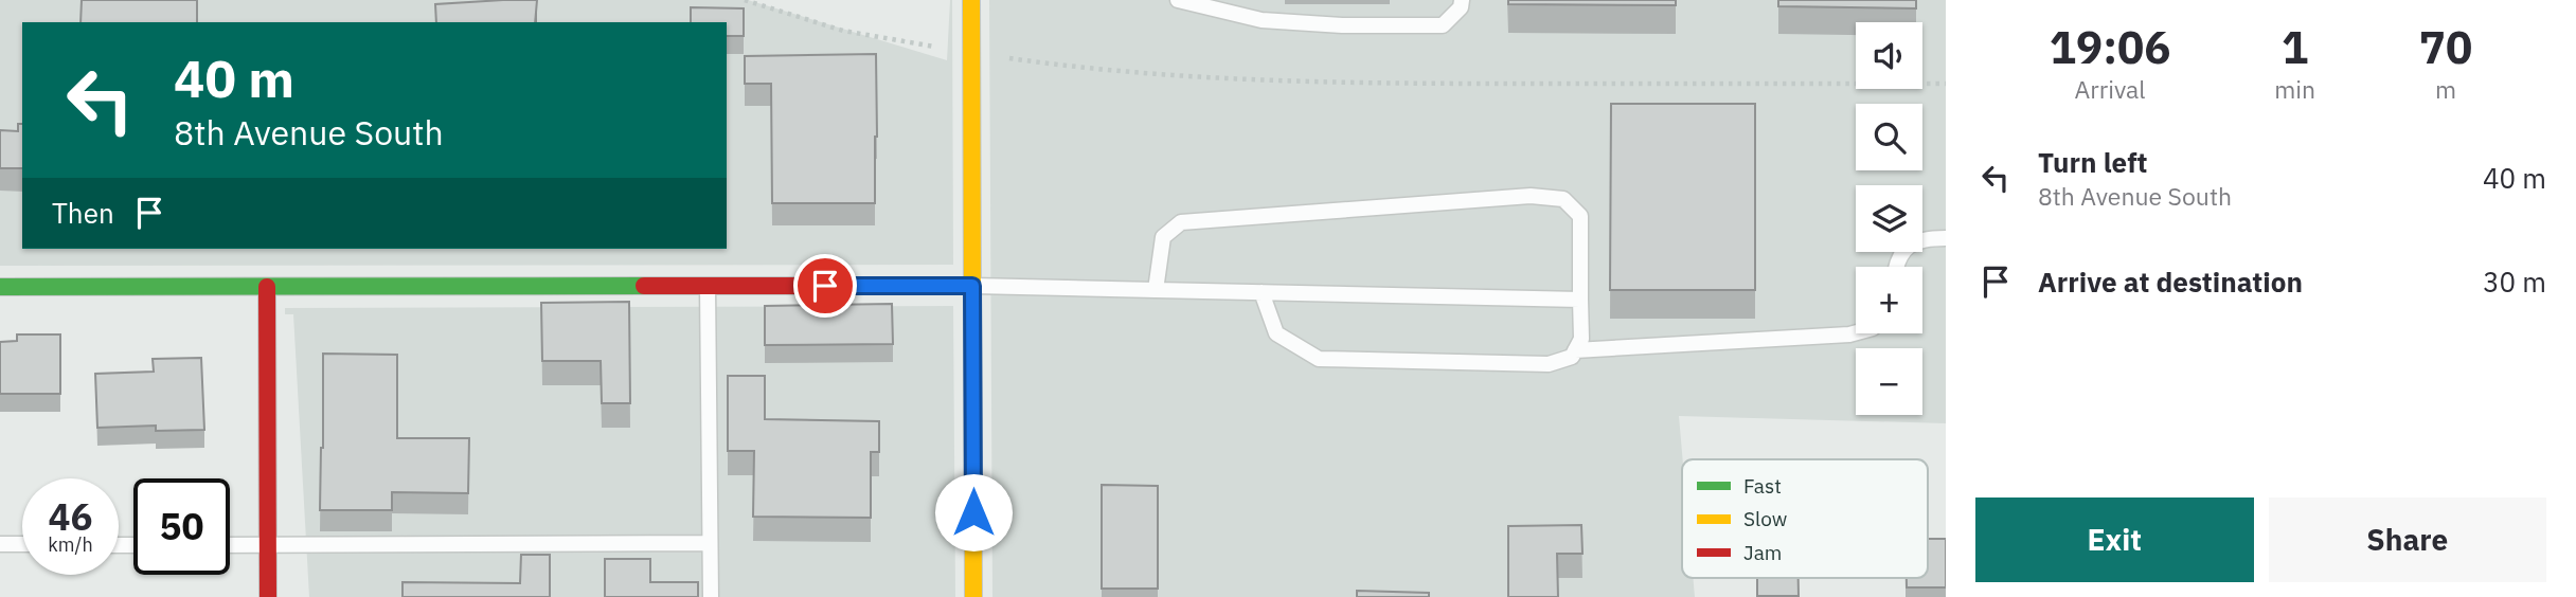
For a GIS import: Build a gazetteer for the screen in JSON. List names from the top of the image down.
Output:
{
  "legend": ["Fast", "Slow", "Jam"],
  "page": {
    "eta": [
      "19:06",
      "Arrival",
      "1",
      "min",
      "70",
      "m"
    ],
    "map_buttons": ["+", "−"],
    "turn": ["40 m", "8th Avenue South"],
    "list": [
      {
        "name": "Turn left",
        "note": "8th Avenue South",
        "value": "40 m"
      },
      {
        "name": "Arrive at destination",
        "value": "30 m"
      }
    ],
    "then": "Then",
    "speed": "46 km/h",
    "limit": "50",
    "buttons": ["Exit", "Share"]
  }
}
